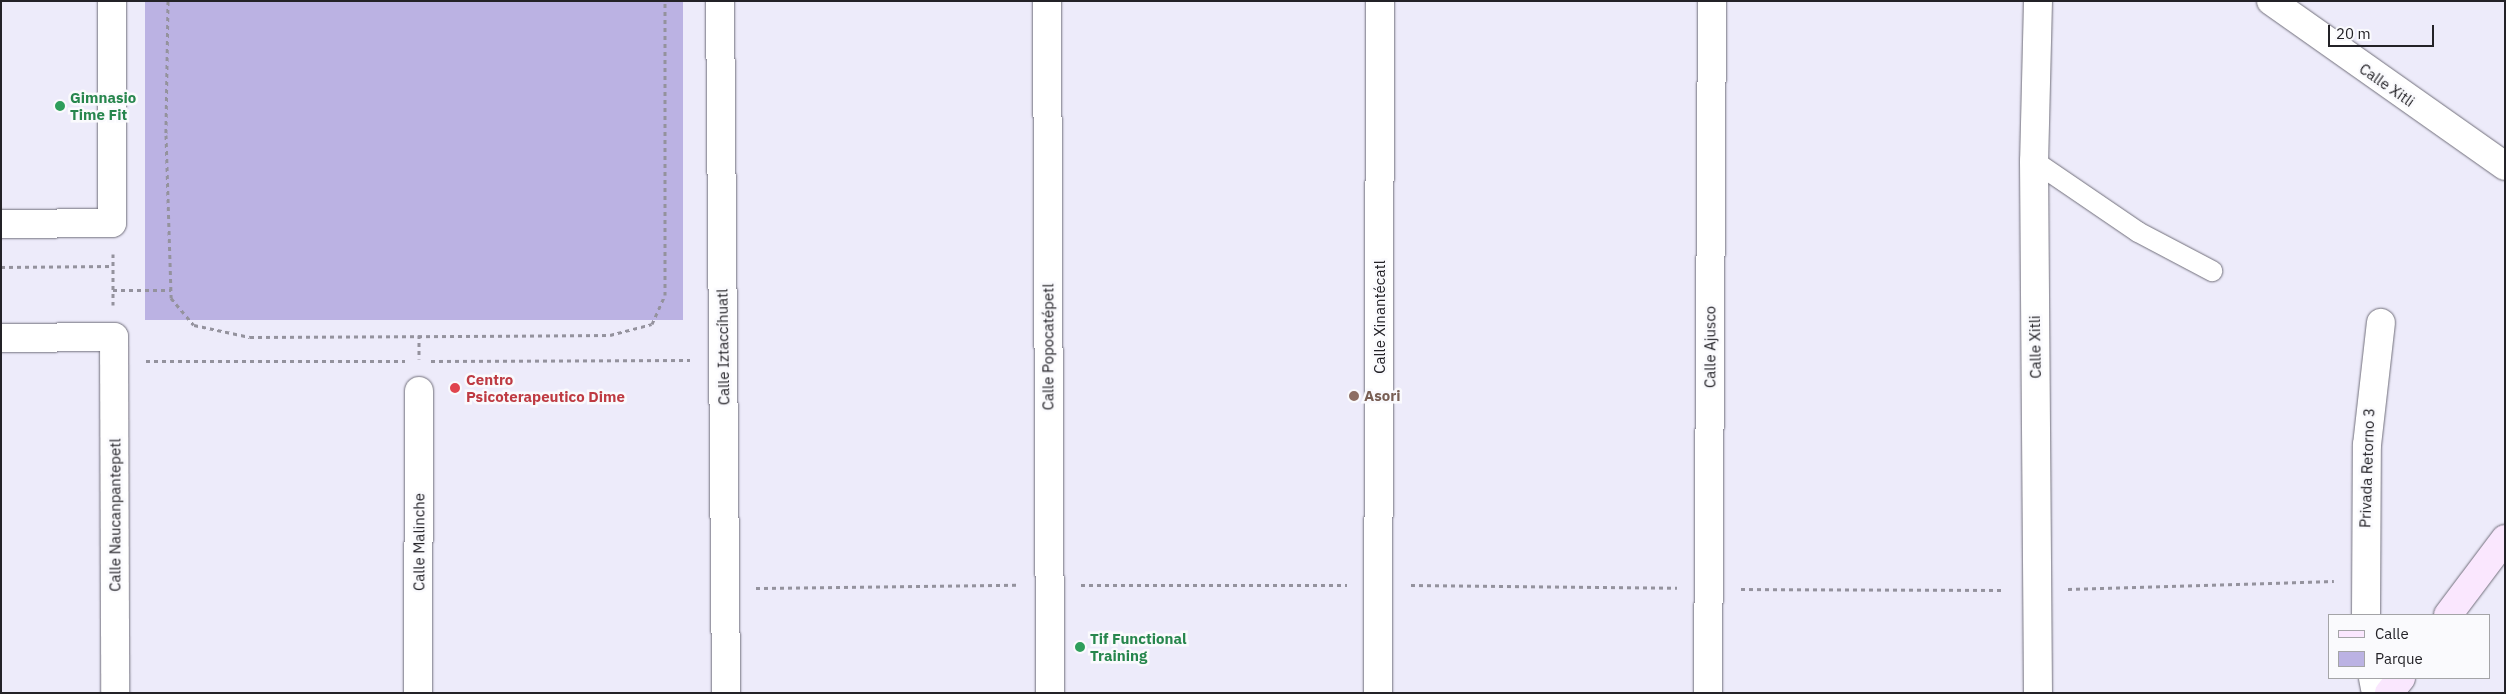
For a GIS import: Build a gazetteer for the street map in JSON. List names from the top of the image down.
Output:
{
  "streets": {
    "street": [
      "Calle Xitli",
      "Calle Xinantécatl",
      "Calle Iztaccíhuatl",
      "Calle Popocatépetl",
      "Calle Ajusco",
      "Privada Retorno 3",
      "Calle Naucanpantepetl",
      "Calle Malinche"
    ]
  },
  "places": [
    "Gimnasio Time Fit",
    "Centro Psicoterapeutico Dime",
    "Asori",
    "Tif Functional Training"
  ],
  "legend": ["Calle", "Parque"],
  "scale_bar": "20 m"
}
